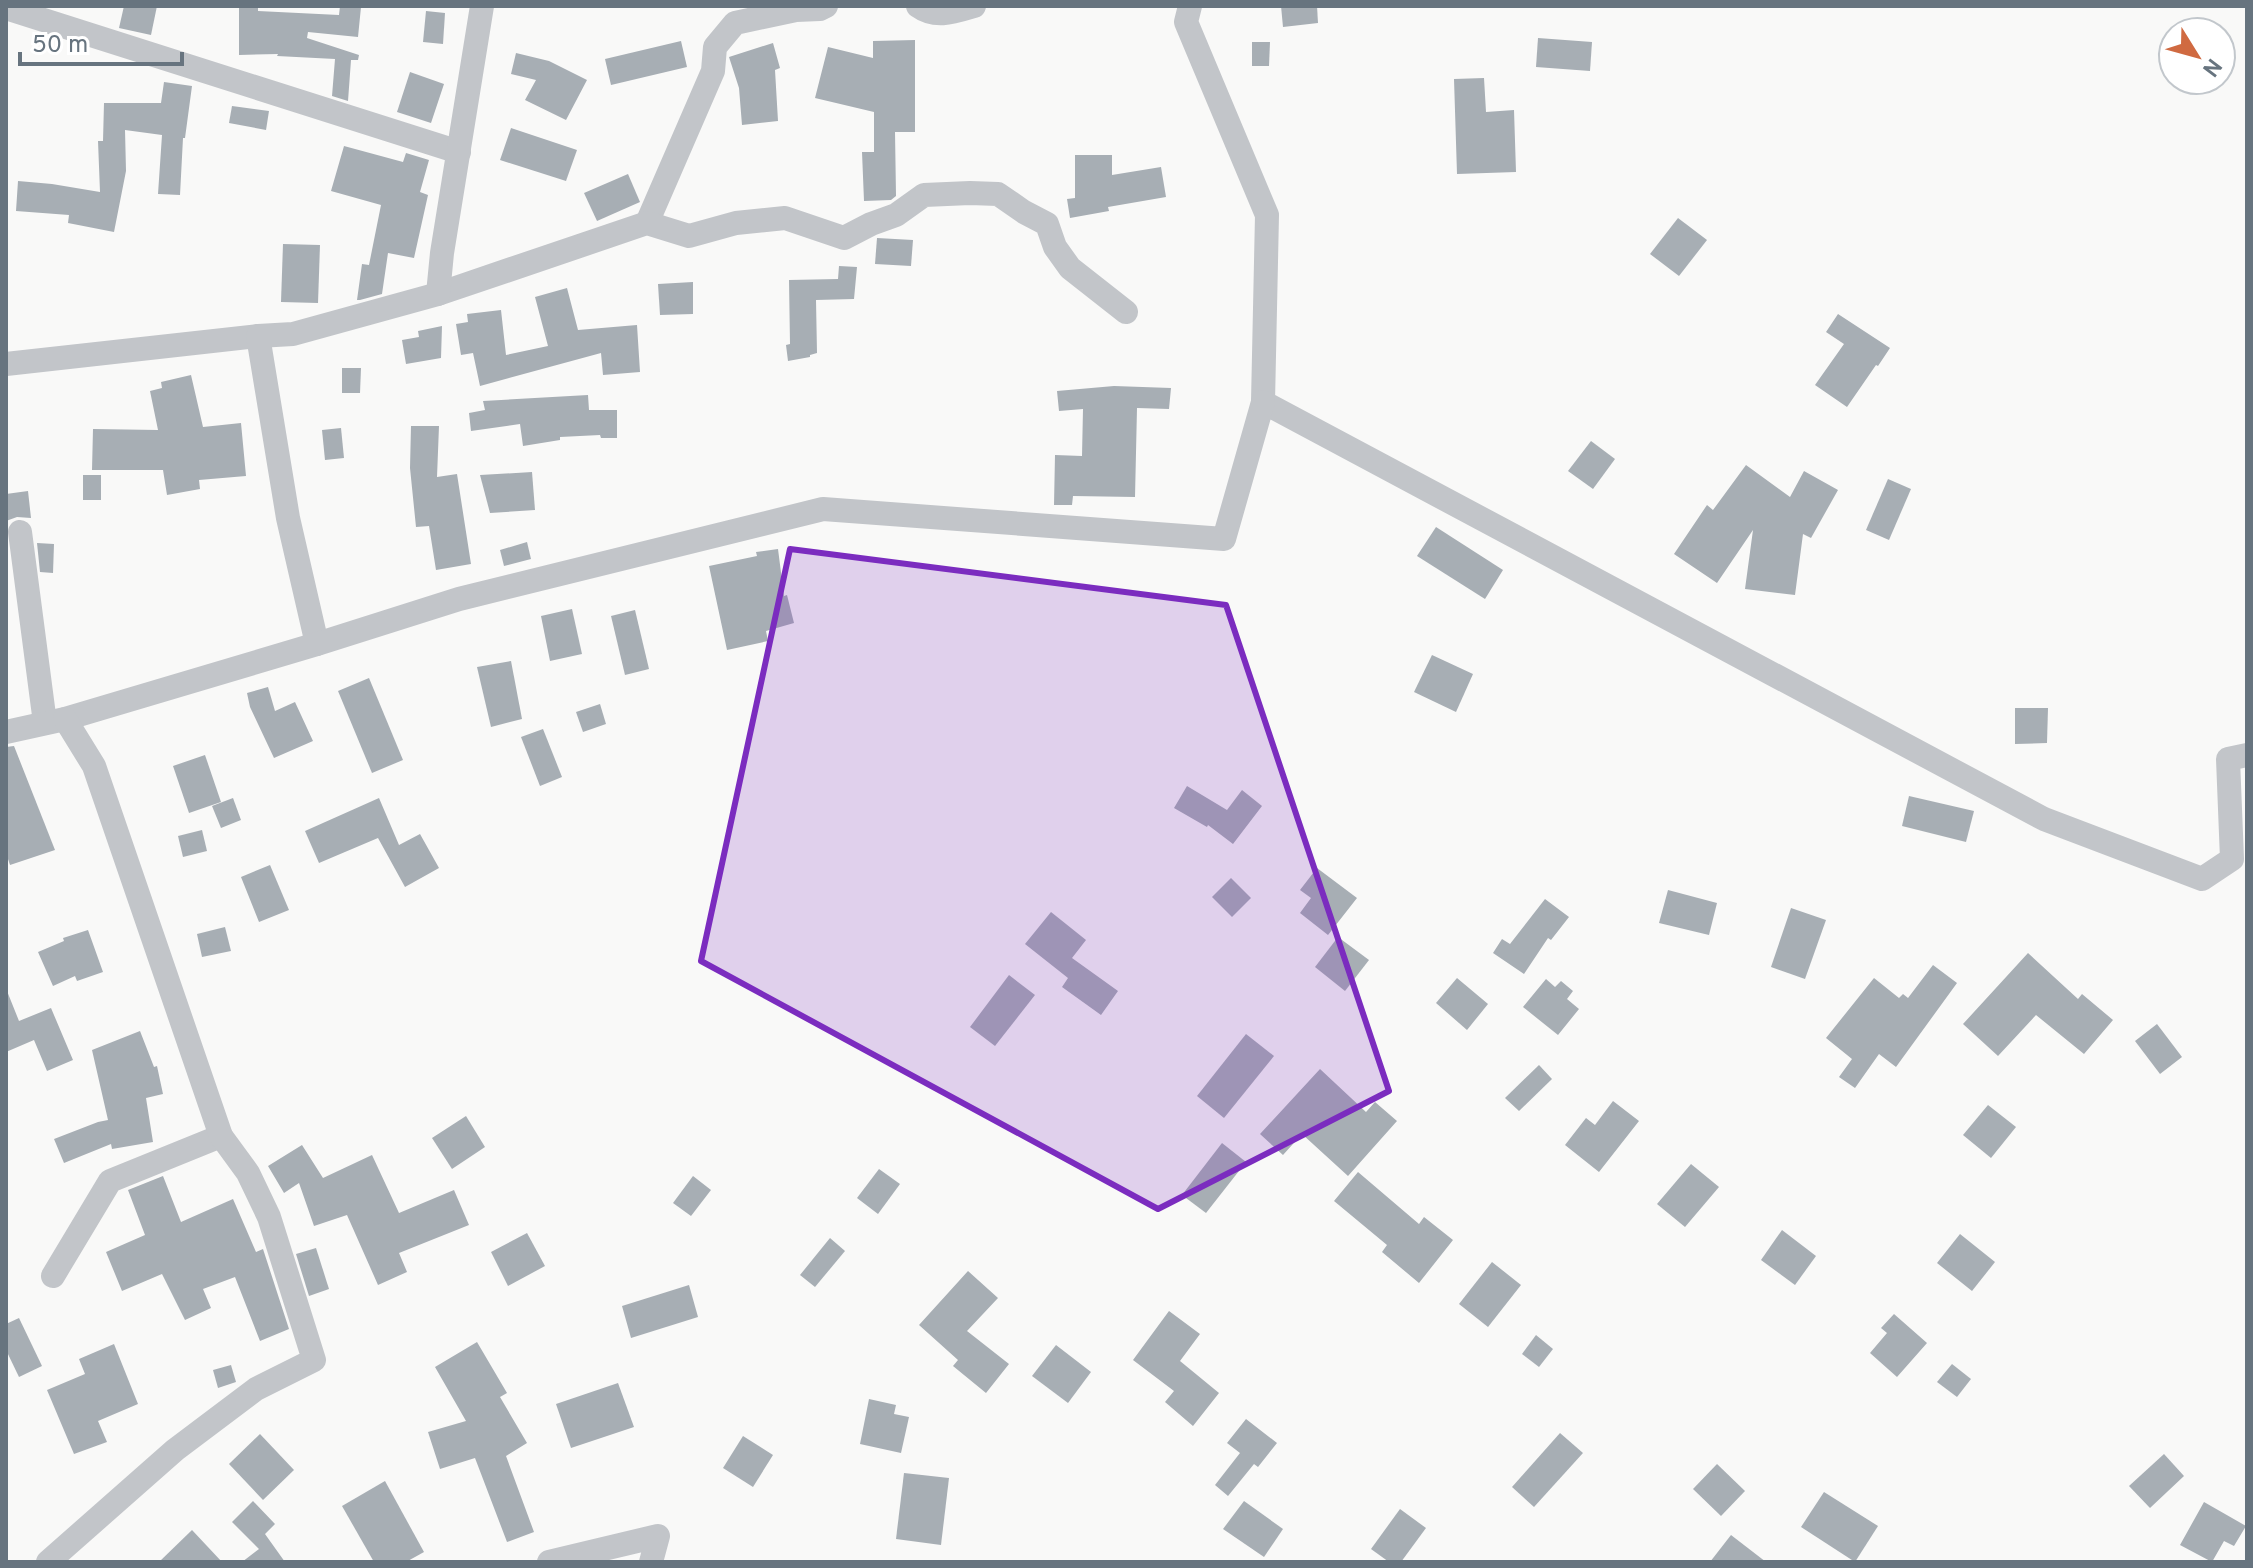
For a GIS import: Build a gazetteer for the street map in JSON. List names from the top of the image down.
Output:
{
  "scale_bar": "50 m",
  "north": "bottom right"
}
